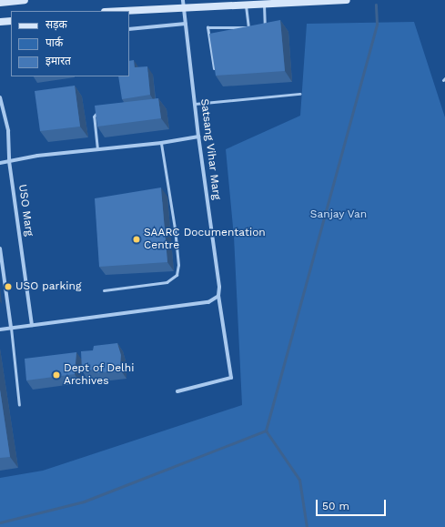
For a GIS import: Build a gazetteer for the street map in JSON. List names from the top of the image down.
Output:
{
  "streets": {
    "street": ["Satsang Vihar Marg", "USO Marg"]
  },
  "parks": ["Sanjay Van"],
  "places": ["SAARC Documentation Centre", "USO parking", "Dept of Delhi Archives"],
  "legend": ["सड़क", "पार्क", "इमारत"],
  "scale_bar": "50 m"
}
